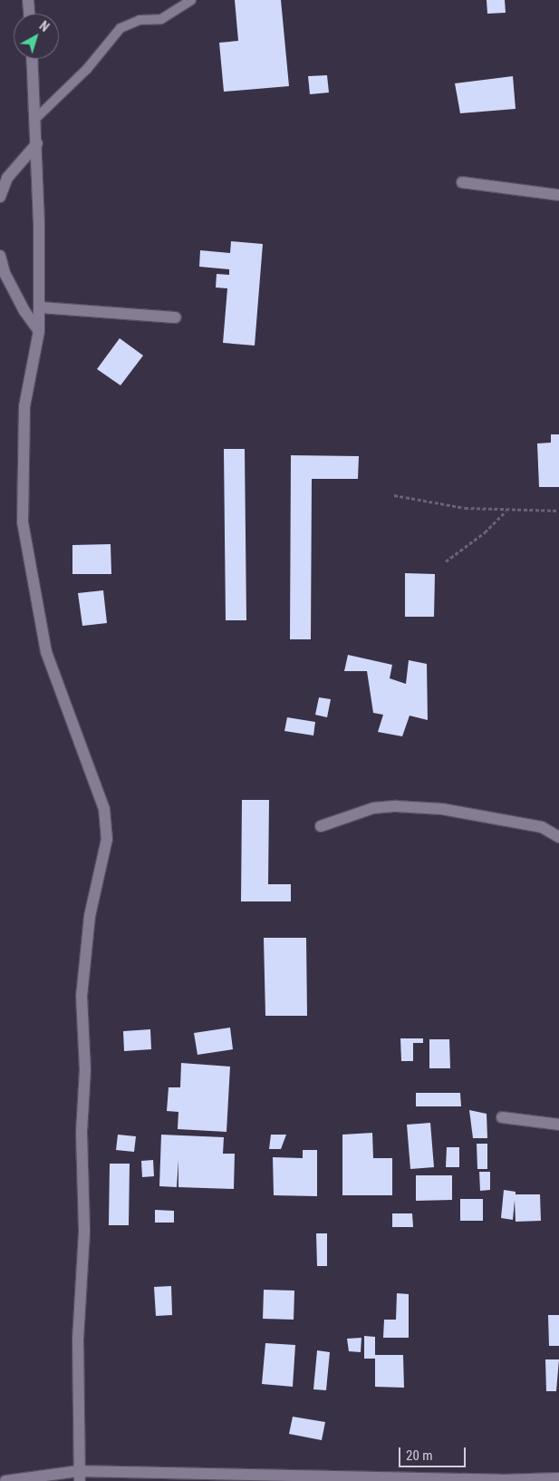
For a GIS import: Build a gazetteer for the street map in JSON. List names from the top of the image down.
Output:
{
  "scale_bar": "20 m",
  "north": "top right"
}
